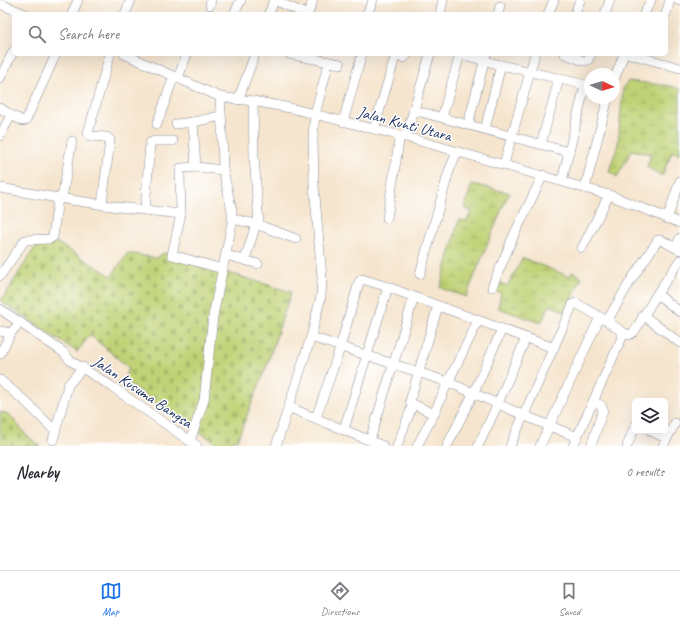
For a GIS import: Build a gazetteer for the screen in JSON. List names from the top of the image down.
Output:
{
  "streets": {
    "street": ["Jalan Kunti Utara", "Jalan Kusuma Bangsa"]
  },
  "north": "right",
  "page": {
    "search": "Search here",
    "heading": ["Nearby", "0 results"],
    "nav": ["Map", "Directions", "Saved"]
  }
}
